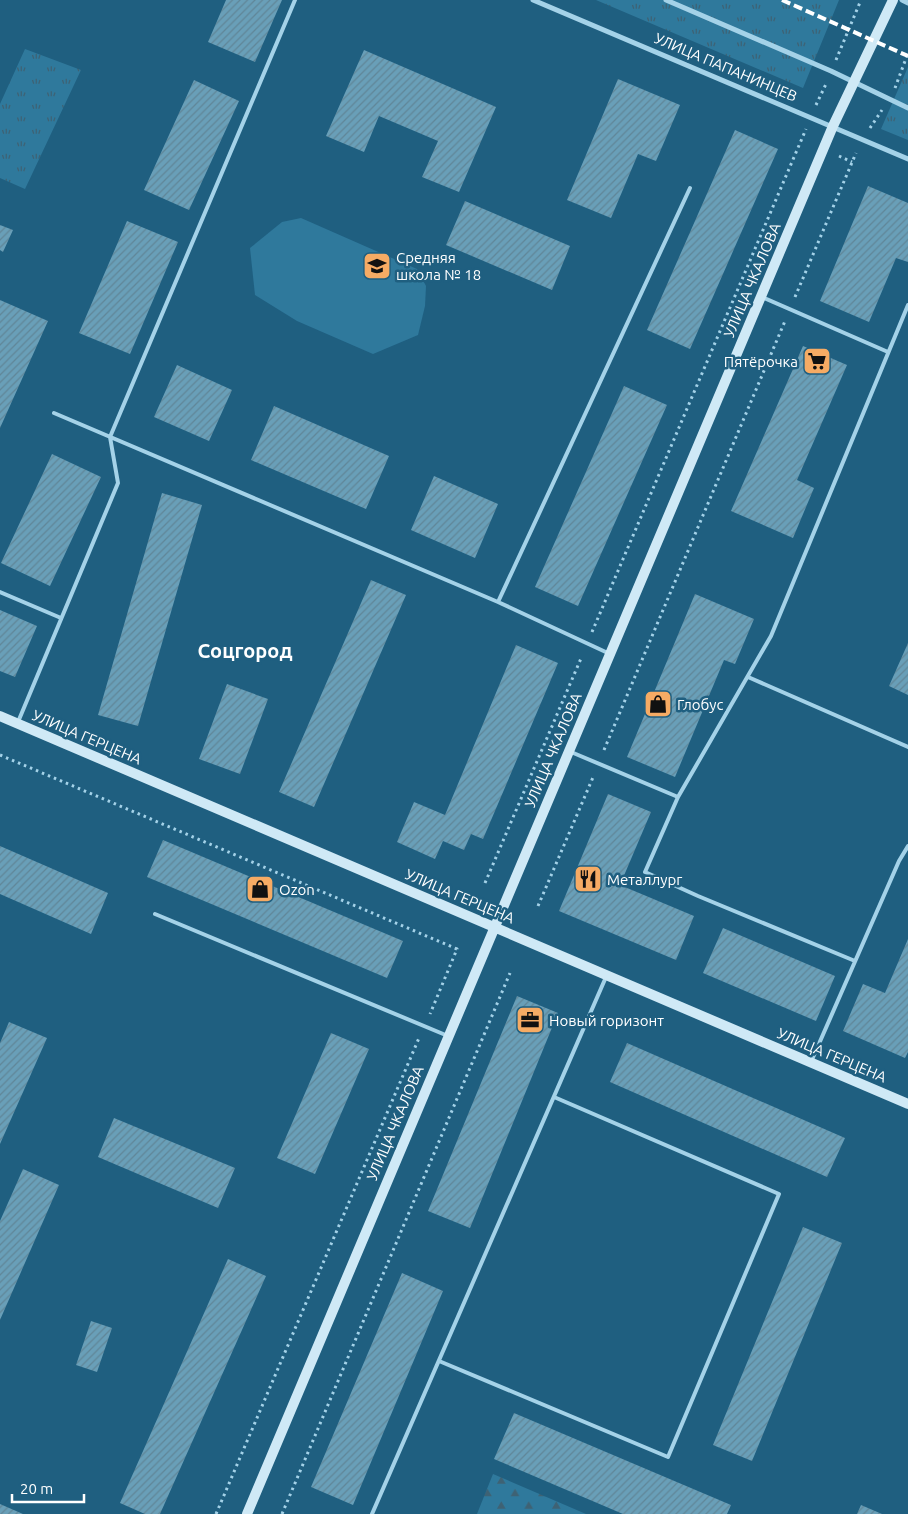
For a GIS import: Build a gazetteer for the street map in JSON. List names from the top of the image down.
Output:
{
  "streets": {
    "street": ["УЛИЦА ПАПАНИНЦЕВ", "УЛИЦА ЧКАЛОВА", "УЛИЦА ГЕРЦЕНА"]
  },
  "crossings": [
    ["УЛИЦА ПАПАНИНЦЕВ", "УЛИЦА ЧКАЛОВА"],
    ["УЛИЦА ЧКАЛОВА", "УЛИЦА ГЕРЦЕНА"]
  ],
  "districts": ["Соцгород"],
  "places": {
    "school or university": ["Средняя школа № 18"],
    "supermarket": ["Пятёрочка"],
    "shop": ["Глобус", "Ozon"],
    "restaurant": ["Металлург"],
    "office": ["Новый горизонт"]
  },
  "scale_bar": "20 m"
}
